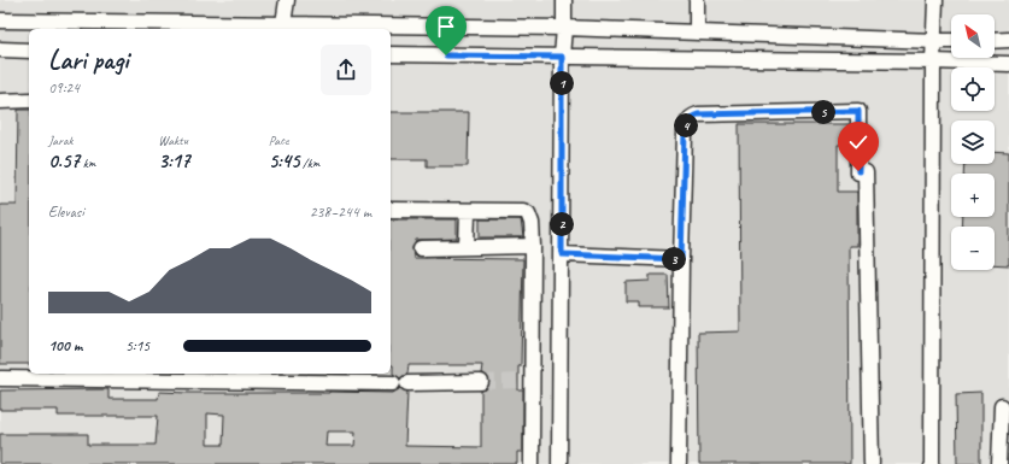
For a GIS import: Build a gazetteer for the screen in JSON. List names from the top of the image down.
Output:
{
  "north": "top left",
  "page": {
    "map_buttons": ["+", "−"],
    "heading": ["Lari pagi", "09:24"],
    "pins": [
      "1",
      "5",
      "4",
      "2",
      "3"
    ],
    "stats": [
      ["Jarak", "0.57 km"],
      ["Waktu", "3:17"],
      ["Pace", "5:45 /km"]
    ],
    "chart": ["Elevasi", "238–244 m"],
    "list": [
      {
        "name": "100 m",
        "note": "5:15"
      }
    ]
  }
}
